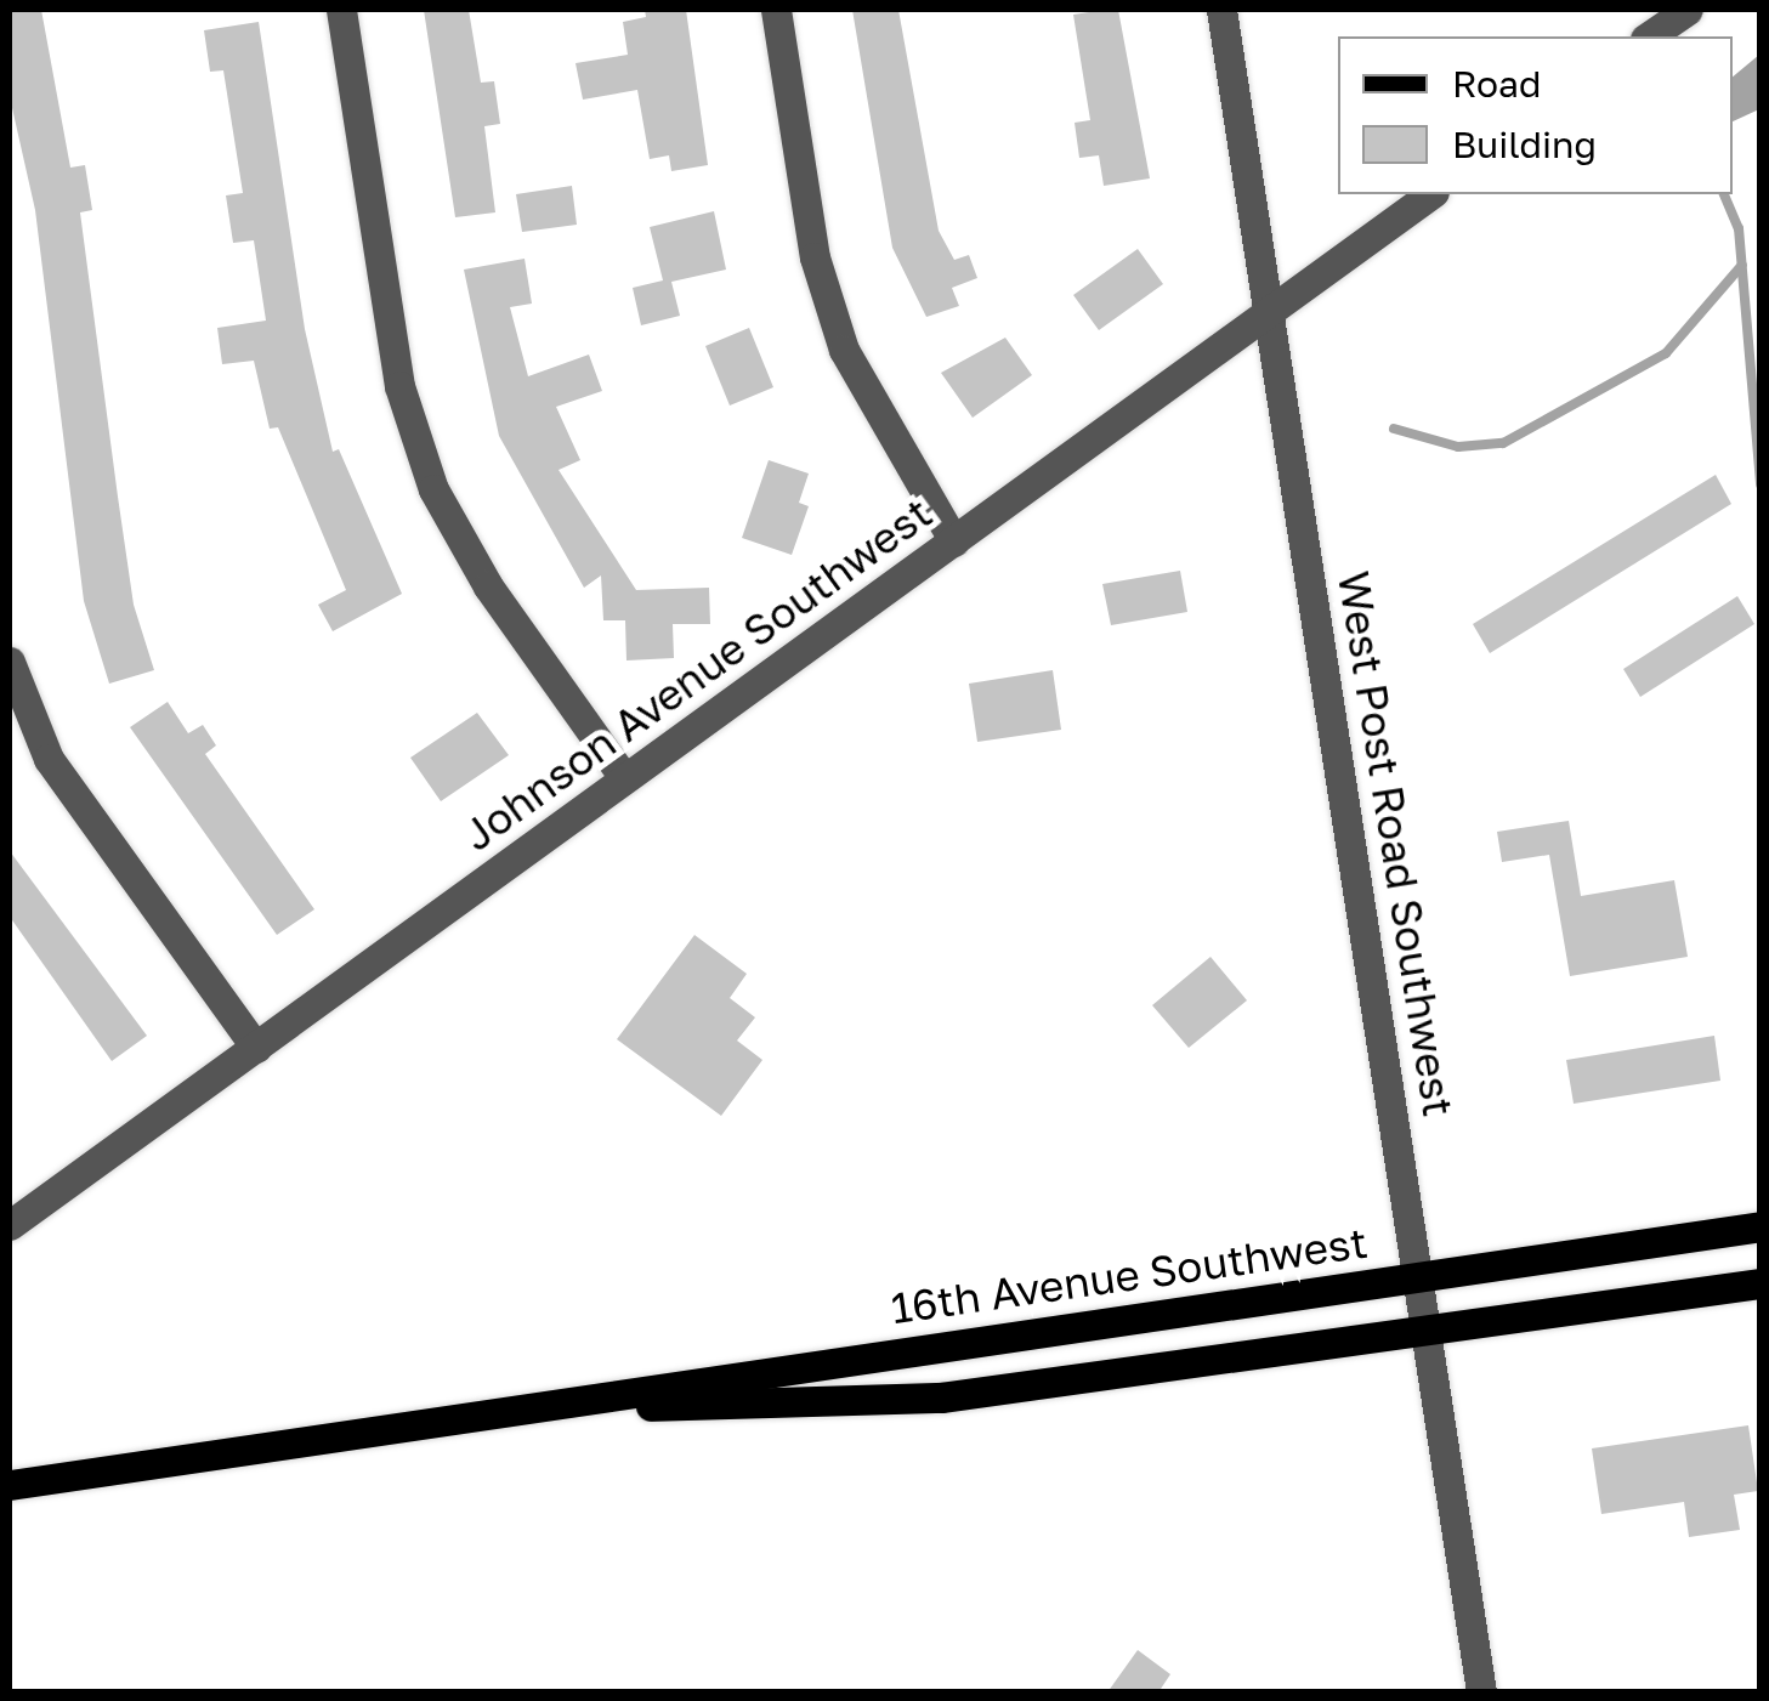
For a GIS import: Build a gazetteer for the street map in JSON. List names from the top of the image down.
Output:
{
  "streets": {
    "main road": ["16th Avenue Southwest"],
    "street": ["Johnson Avenue Southwest", "West Post Road Southwest"]
  },
  "crossings": [
    ["Johnson Avenue Southwest", "West Post Road Southwest"],
    ["West Post Road Southwest", "16th Avenue Southwest"]
  ],
  "legend": ["Road", "Building"]
}
